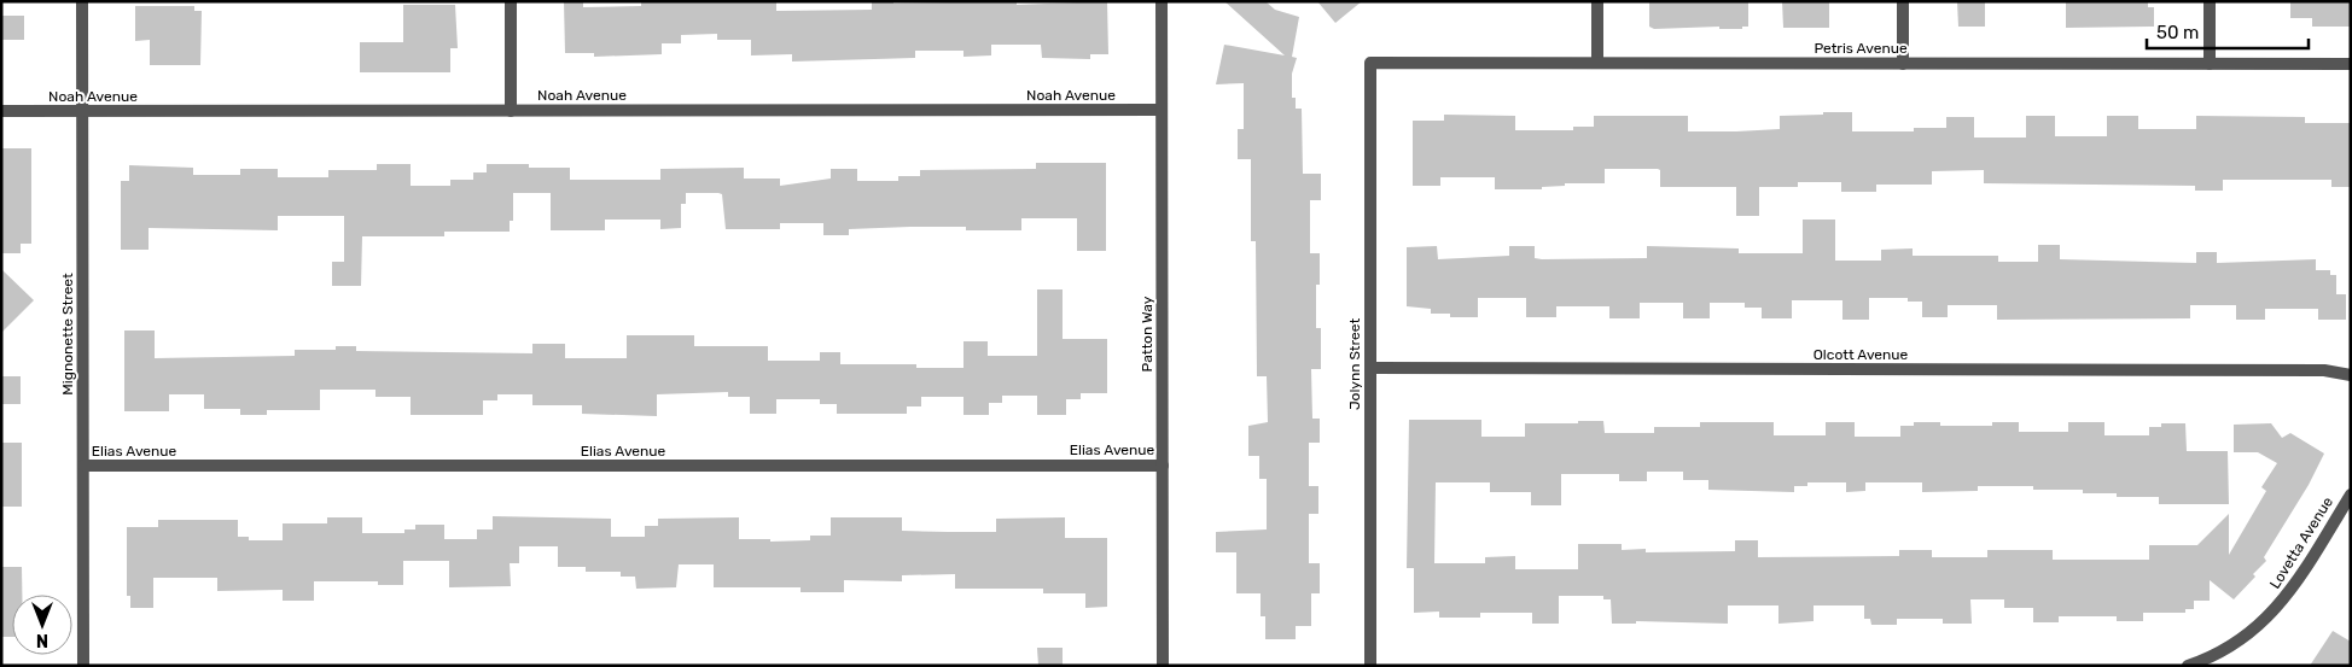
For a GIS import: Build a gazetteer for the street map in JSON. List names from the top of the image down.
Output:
{
  "streets": {
    "street": [
      "Petris Avenue",
      "Noah Avenue",
      "Mignonette Street",
      "Patton Way",
      "Olcott Avenue",
      "Jolynn Street",
      "Elias Avenue",
      "Lovetta Avenue"
    ]
  },
  "crossings": [
    ["Petris Avenue", "Jolynn Street"],
    ["Noah Avenue", "Mignonette Street"],
    ["Noah Avenue", "Patton Way"],
    ["Mignonette Street", "Elias Avenue"],
    ["Patton Way", "Elias Avenue"],
    ["Olcott Avenue", "Jolynn Street"]
  ],
  "scale_bar": "50 m",
  "north": "bottom"
}
